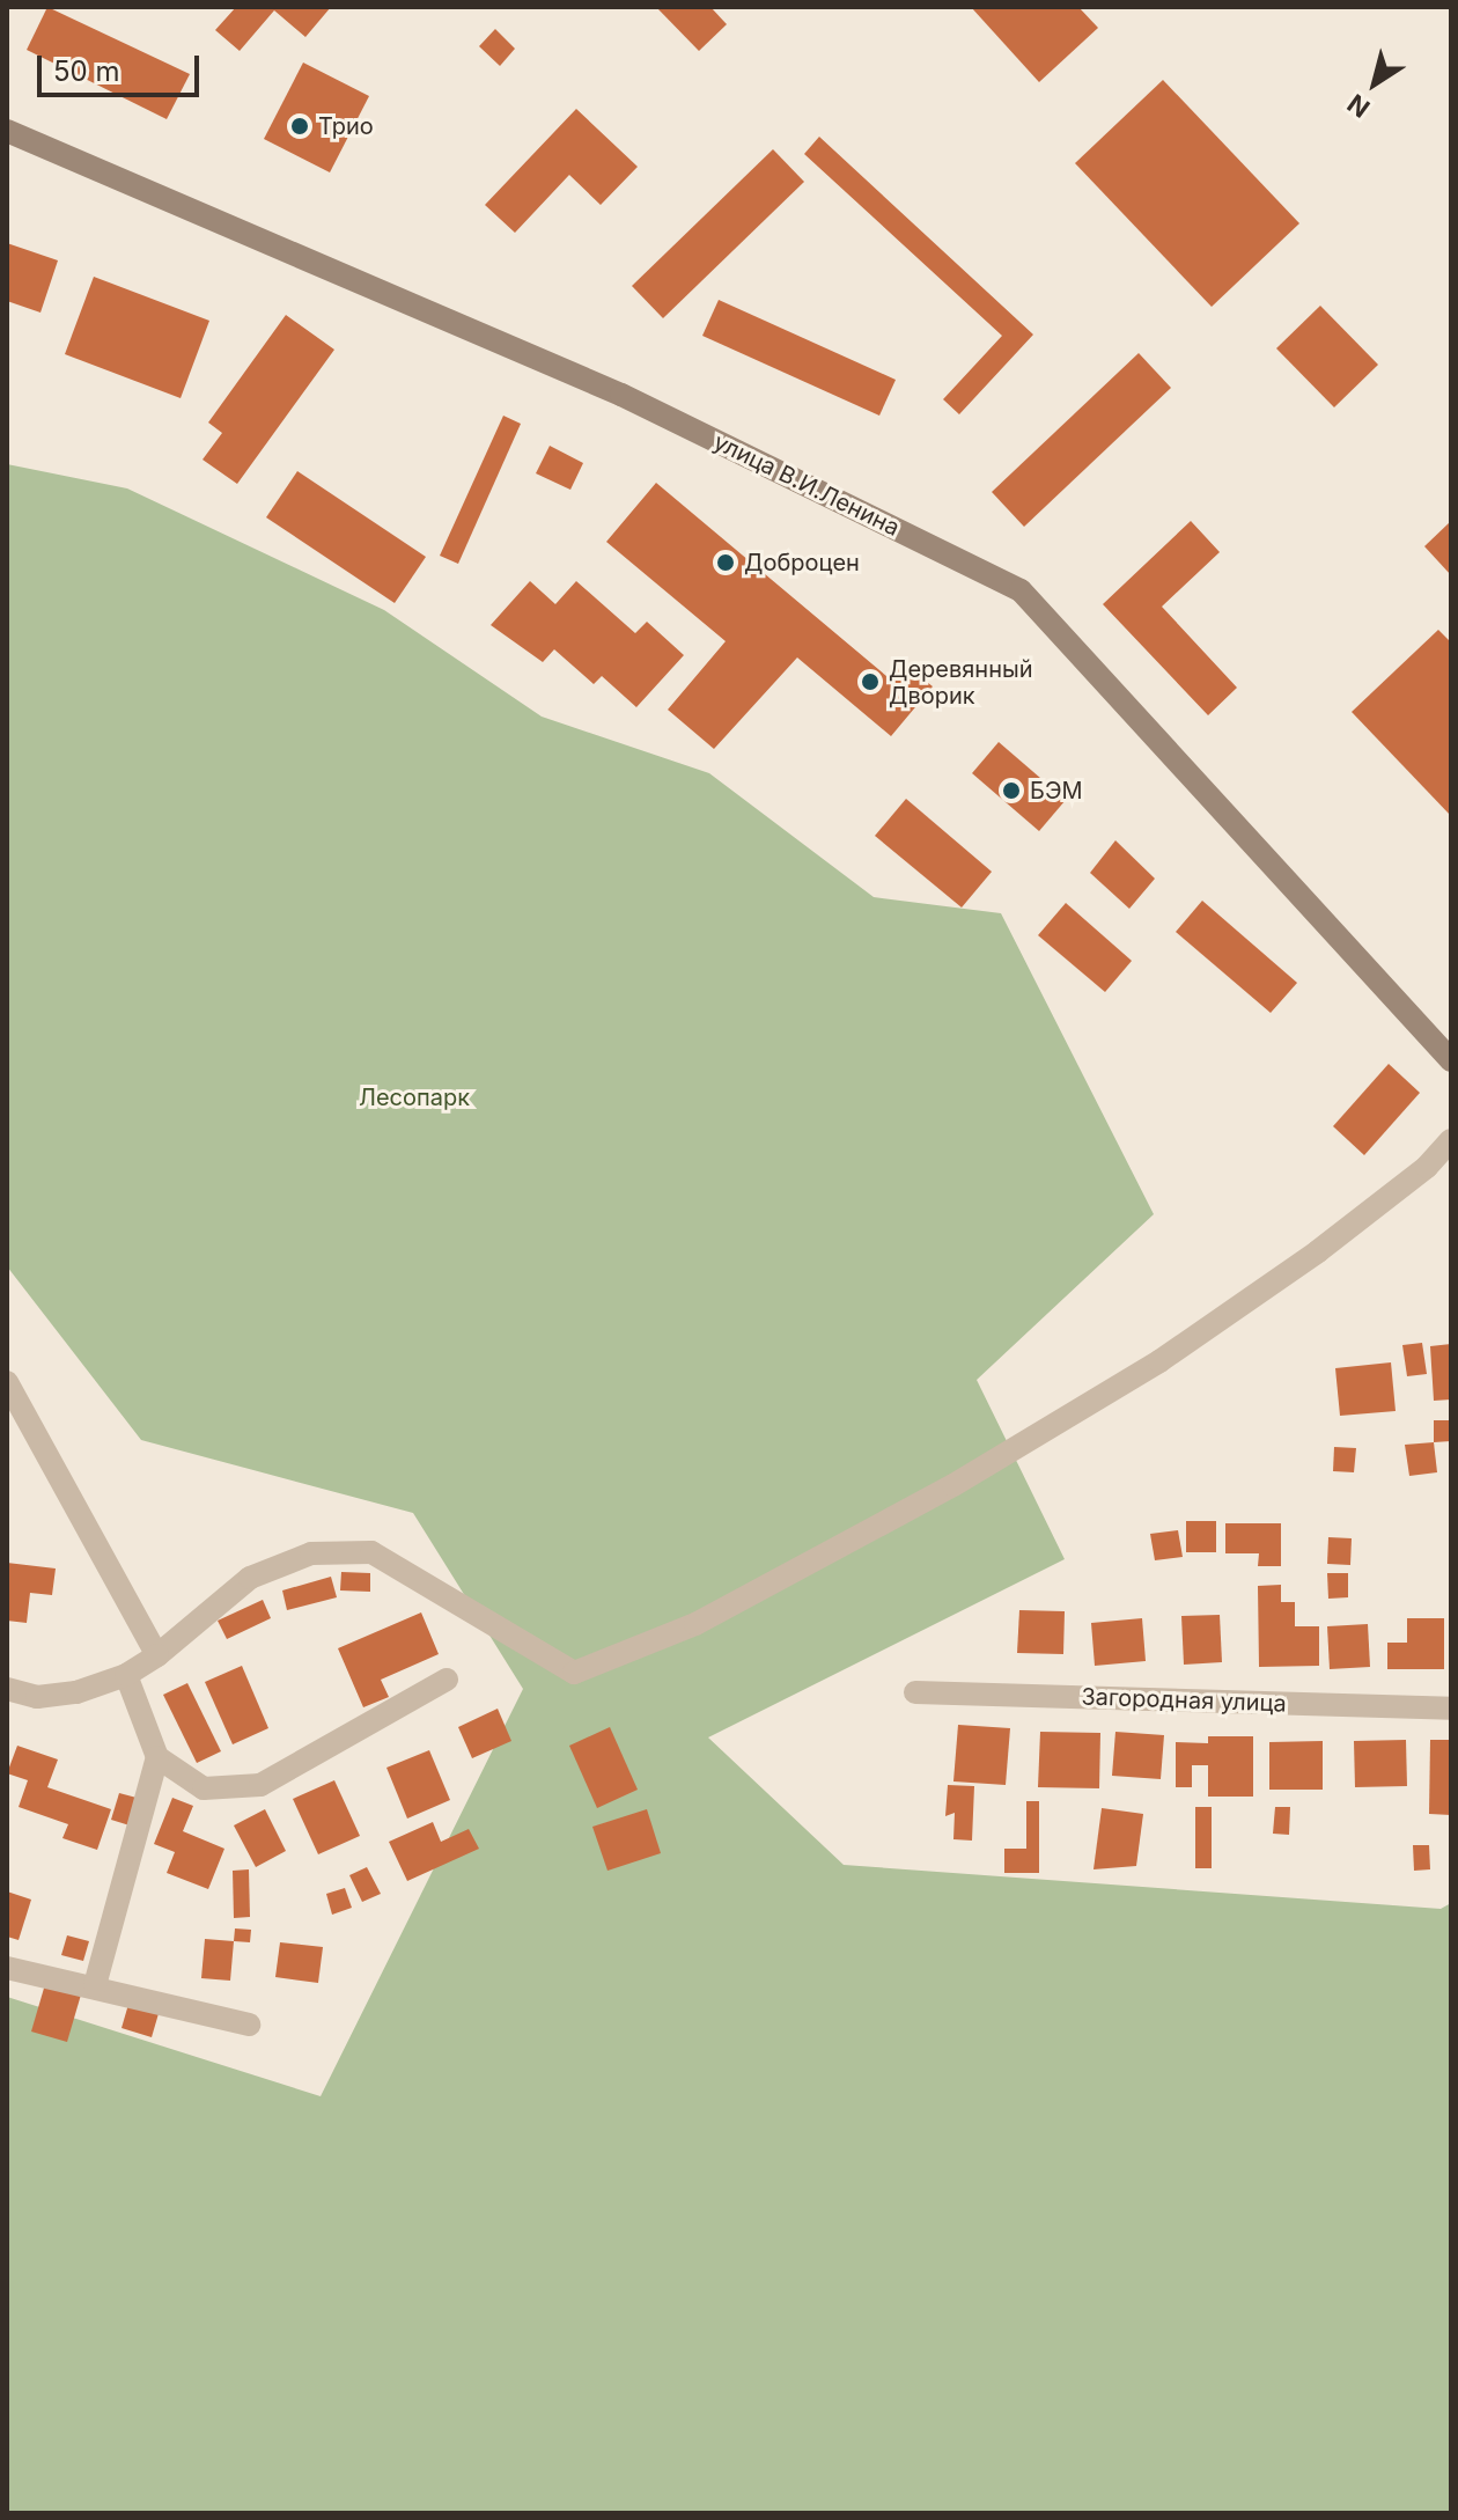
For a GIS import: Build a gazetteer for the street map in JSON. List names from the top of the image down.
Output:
{
  "streets": {
    "main road": ["улица В.И.Ленина"],
    "street": ["Загородная улица"]
  },
  "parks": ["Лесопарк"],
  "places": [
    "Трио",
    "Доброцен",
    "Деревянный Дворик",
    "БЭМ"
  ],
  "scale_bar": "50 m",
  "north": "bottom left"
}
